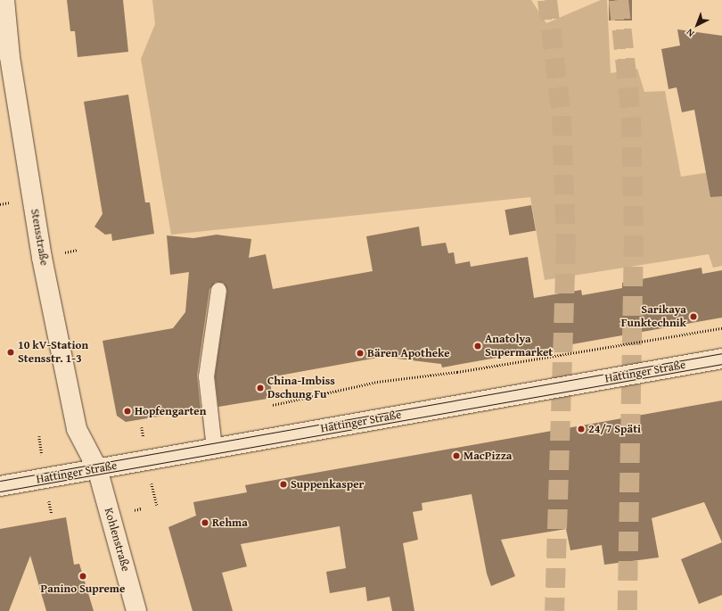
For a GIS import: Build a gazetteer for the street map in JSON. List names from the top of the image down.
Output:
{
  "streets": {
    "main road": ["Stensstraße", "Hattinger Straße", "Kohlenstraße"]
  },
  "crossings": [
    ["Stensstraße", "Hattinger Straße"],
    ["Stensstraße", "Kohlenstraße"],
    ["Hattinger Straße", "Kohlenstraße"]
  ],
  "places": [
    "Sarikaya Funktechnik",
    "Anatolya Supermarket",
    "10 kV-Station Stensstr. 1-3",
    "Bären Apotheke",
    "China-Imbiss Dschung Fu",
    "Hopfengarten",
    "24/7 Späti",
    "MacPizza",
    "Suppenkasper",
    "Rehma",
    "Panino Supreme"
  ],
  "north": "bottom left"
}
